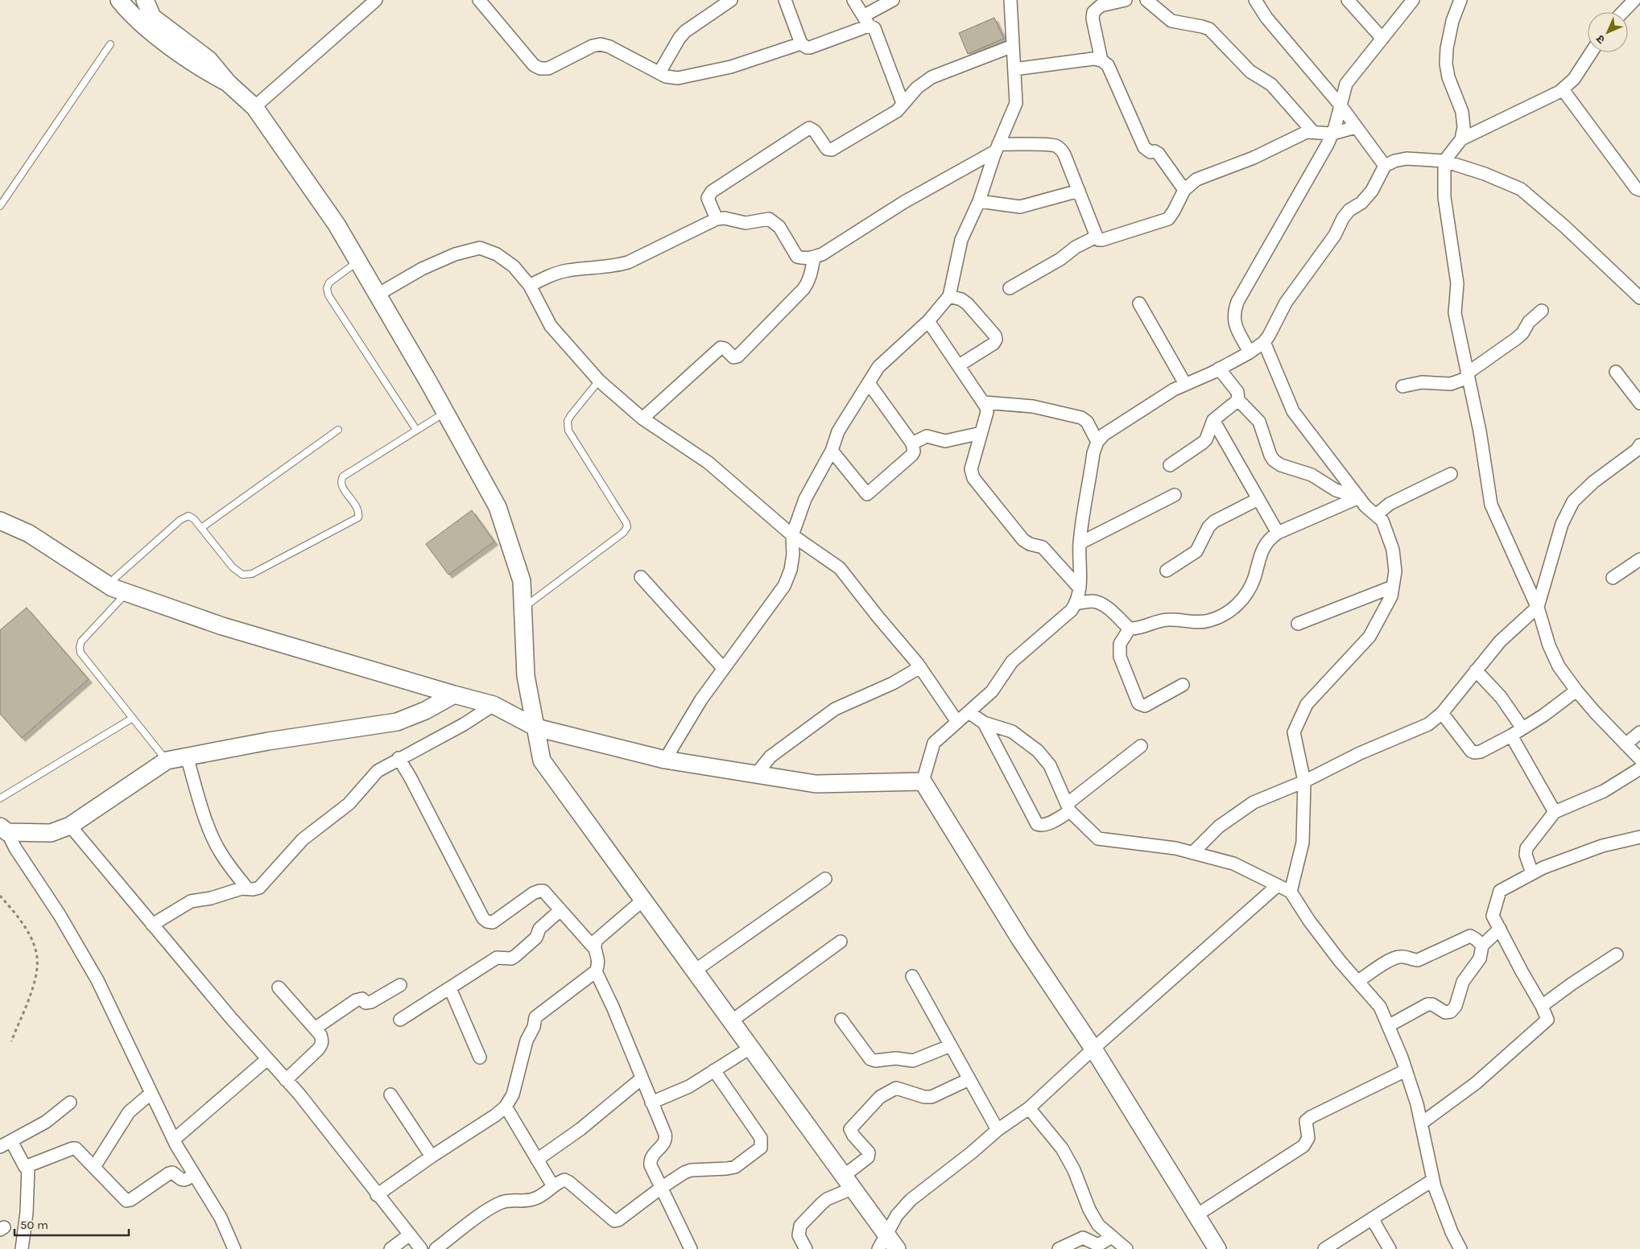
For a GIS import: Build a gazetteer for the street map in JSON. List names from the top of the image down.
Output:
{
  "scale_bar": "50 m",
  "north": "bottom left"
}
